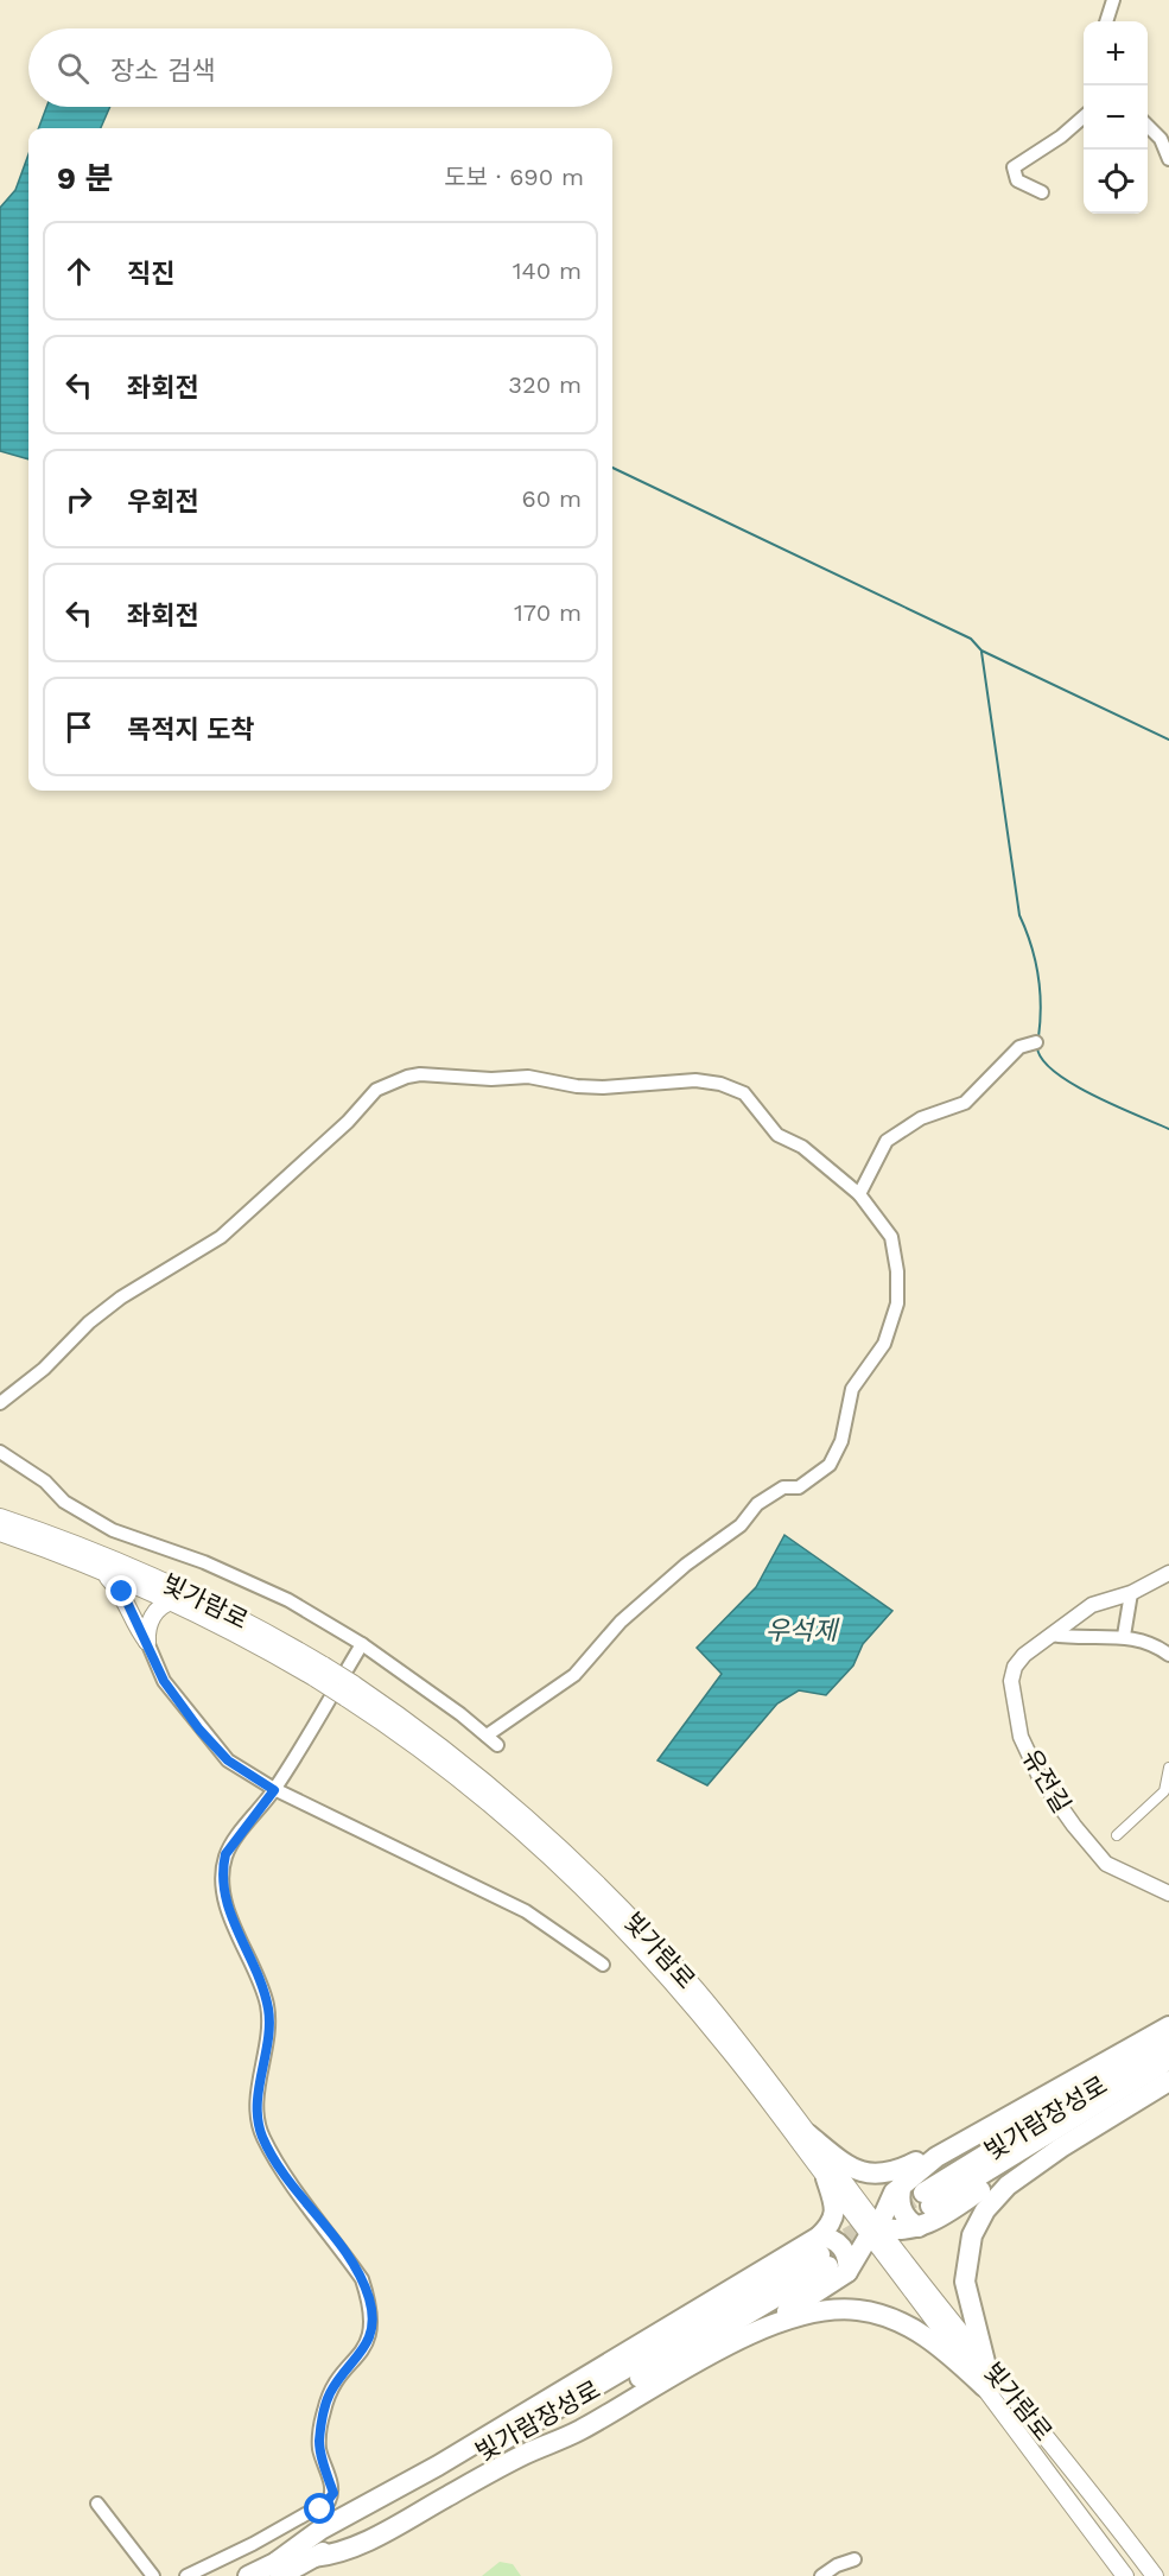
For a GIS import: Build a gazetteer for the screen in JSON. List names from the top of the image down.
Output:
{
  "streets": {
    "highway": ["빛가람장성로"],
    "main road": ["빛가람로"],
    "street": ["유전길"]
  },
  "water": ["우석제"],
  "page": {
    "map_buttons": ["+", "−"],
    "search": "장소 검색",
    "heading": ["9 분", "도보 · 690 m"],
    "list": [
      ["직진", "140 m"],
      ["좌회전", "320 m"],
      ["우회전", "60 m"],
      ["좌회전", "170 m"],
      "목적지 도착"
    ]
  }
}
